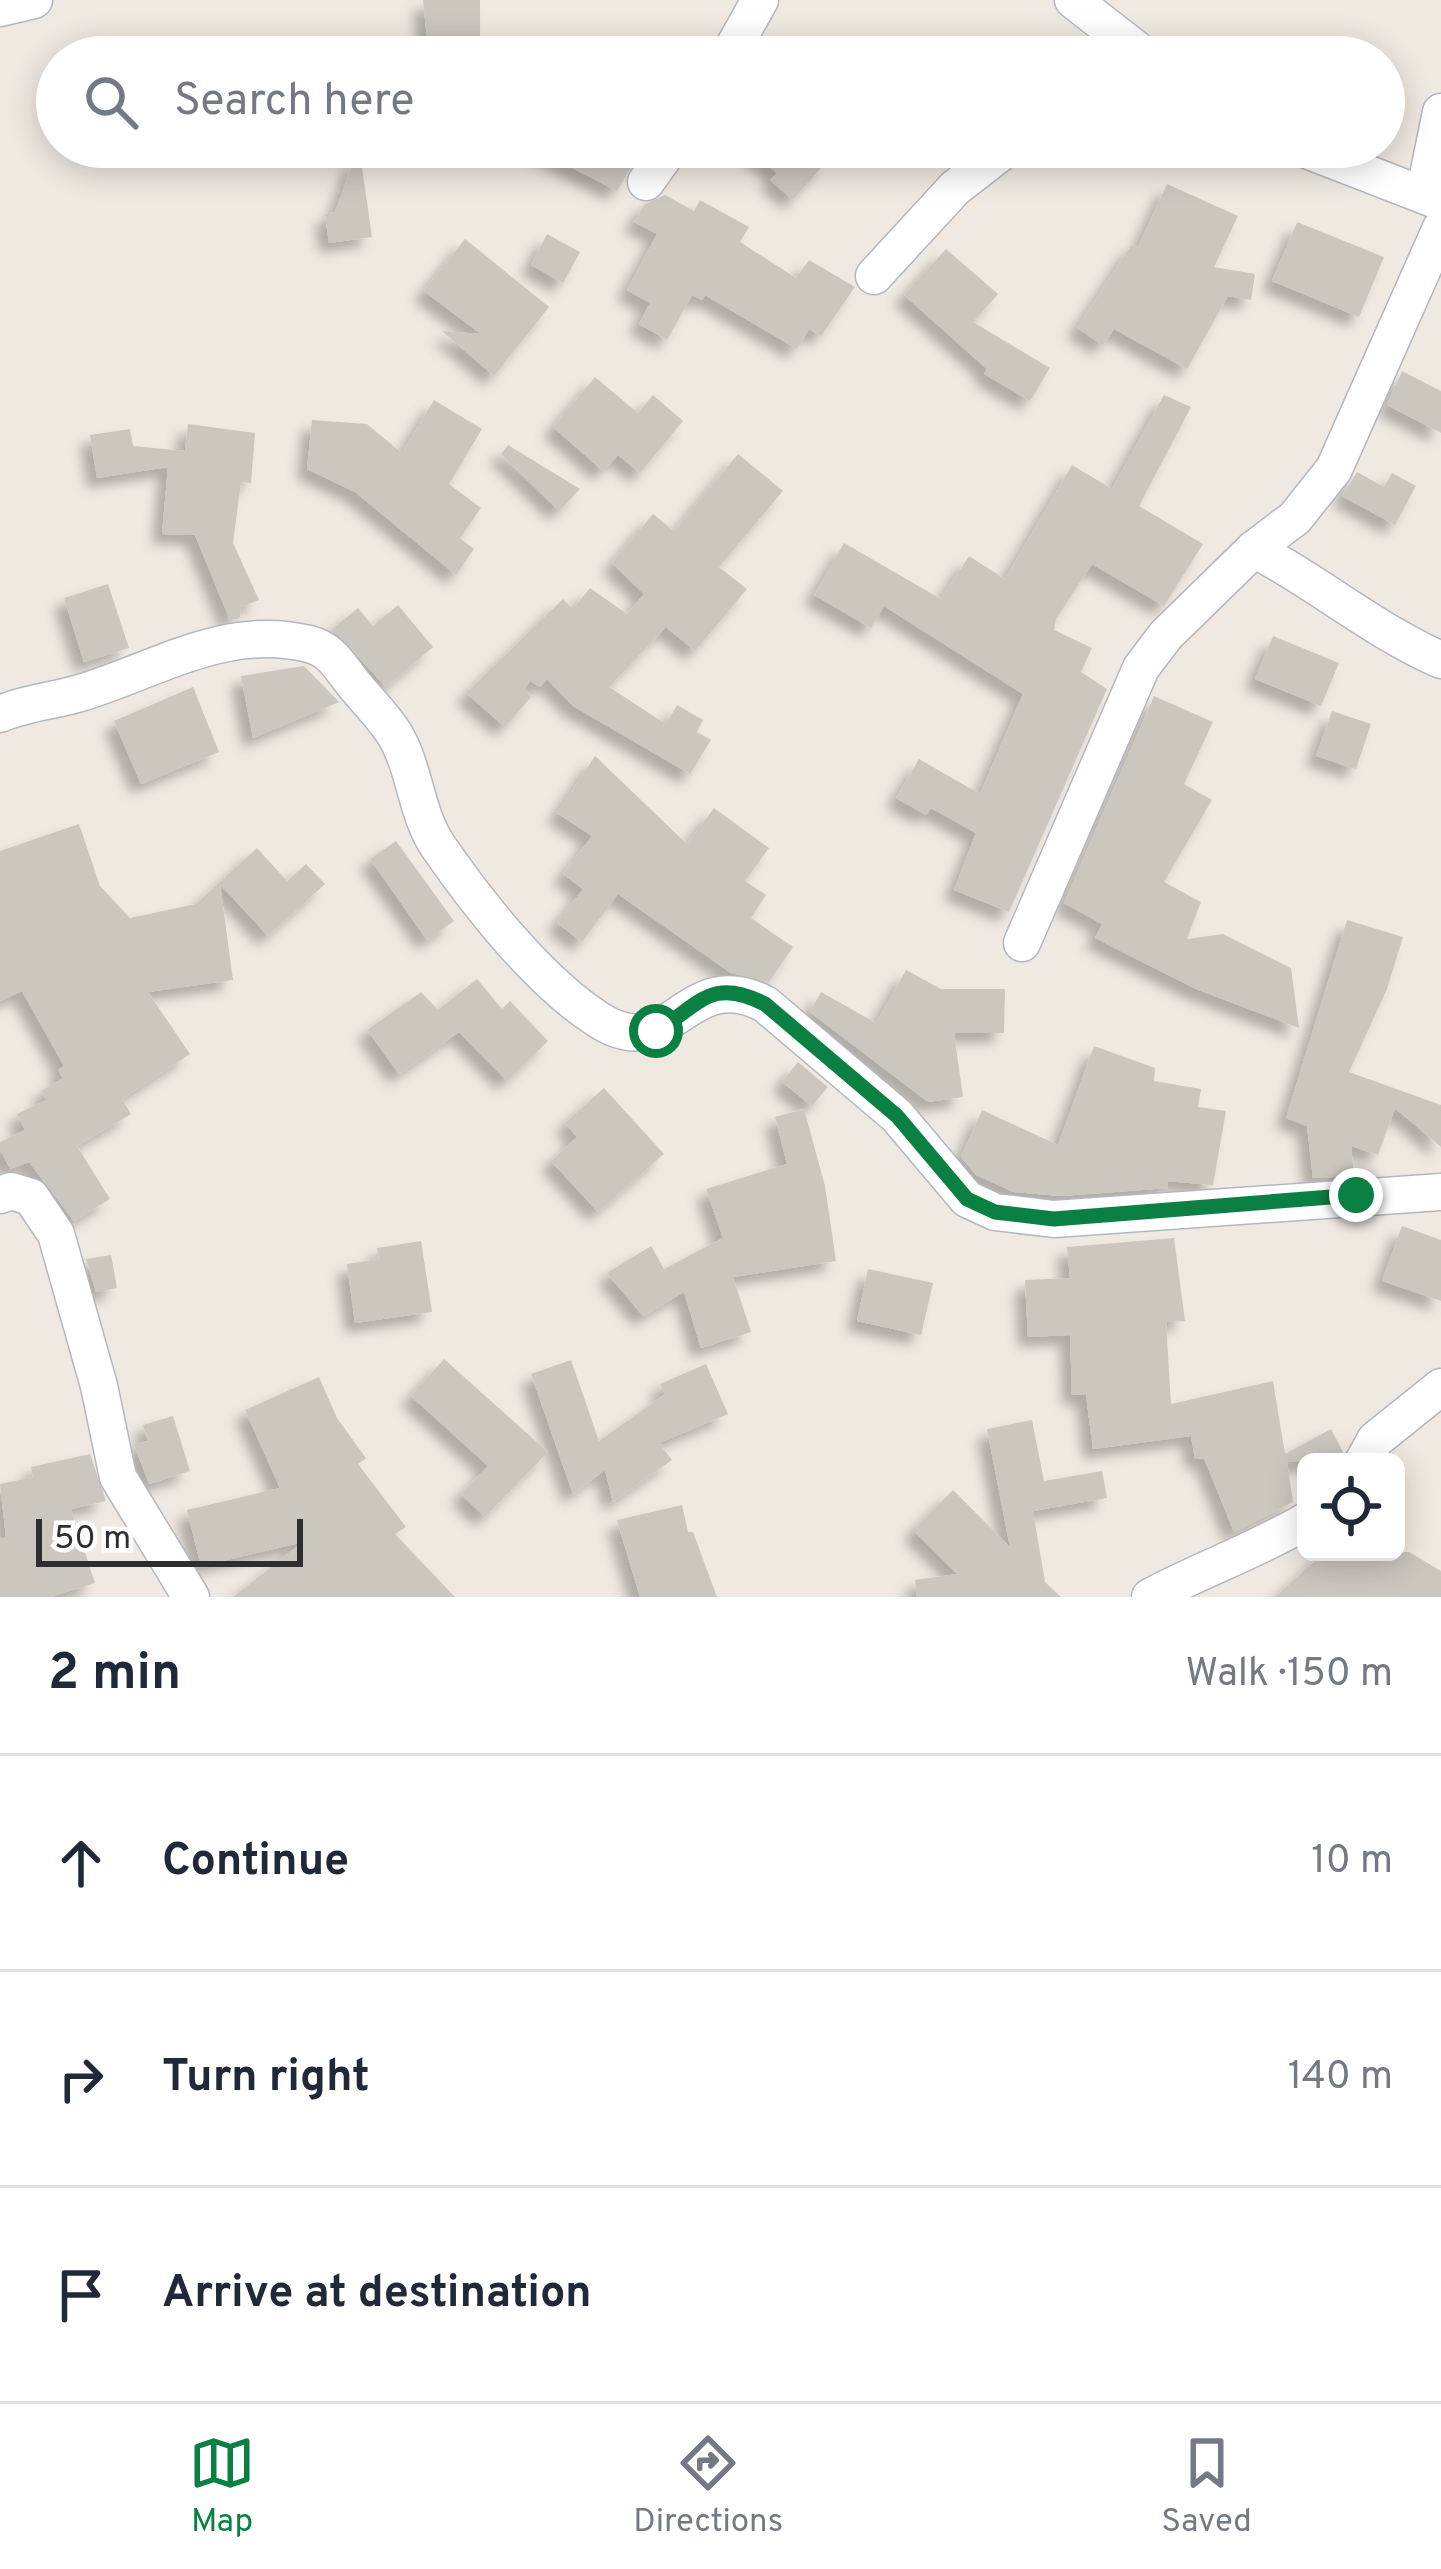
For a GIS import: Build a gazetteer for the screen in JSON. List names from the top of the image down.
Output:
{
  "scale_bar": "50 m",
  "page": {
    "search": "Search here",
    "scale": "50 m",
    "heading": ["2 min", "Walk · 150 m"],
    "list": [
      ["Continue", "10 m"],
      ["Turn right", "140 m"],
      "Arrive at destination"
    ],
    "nav": ["Map", "Directions", "Saved"]
  }
}
